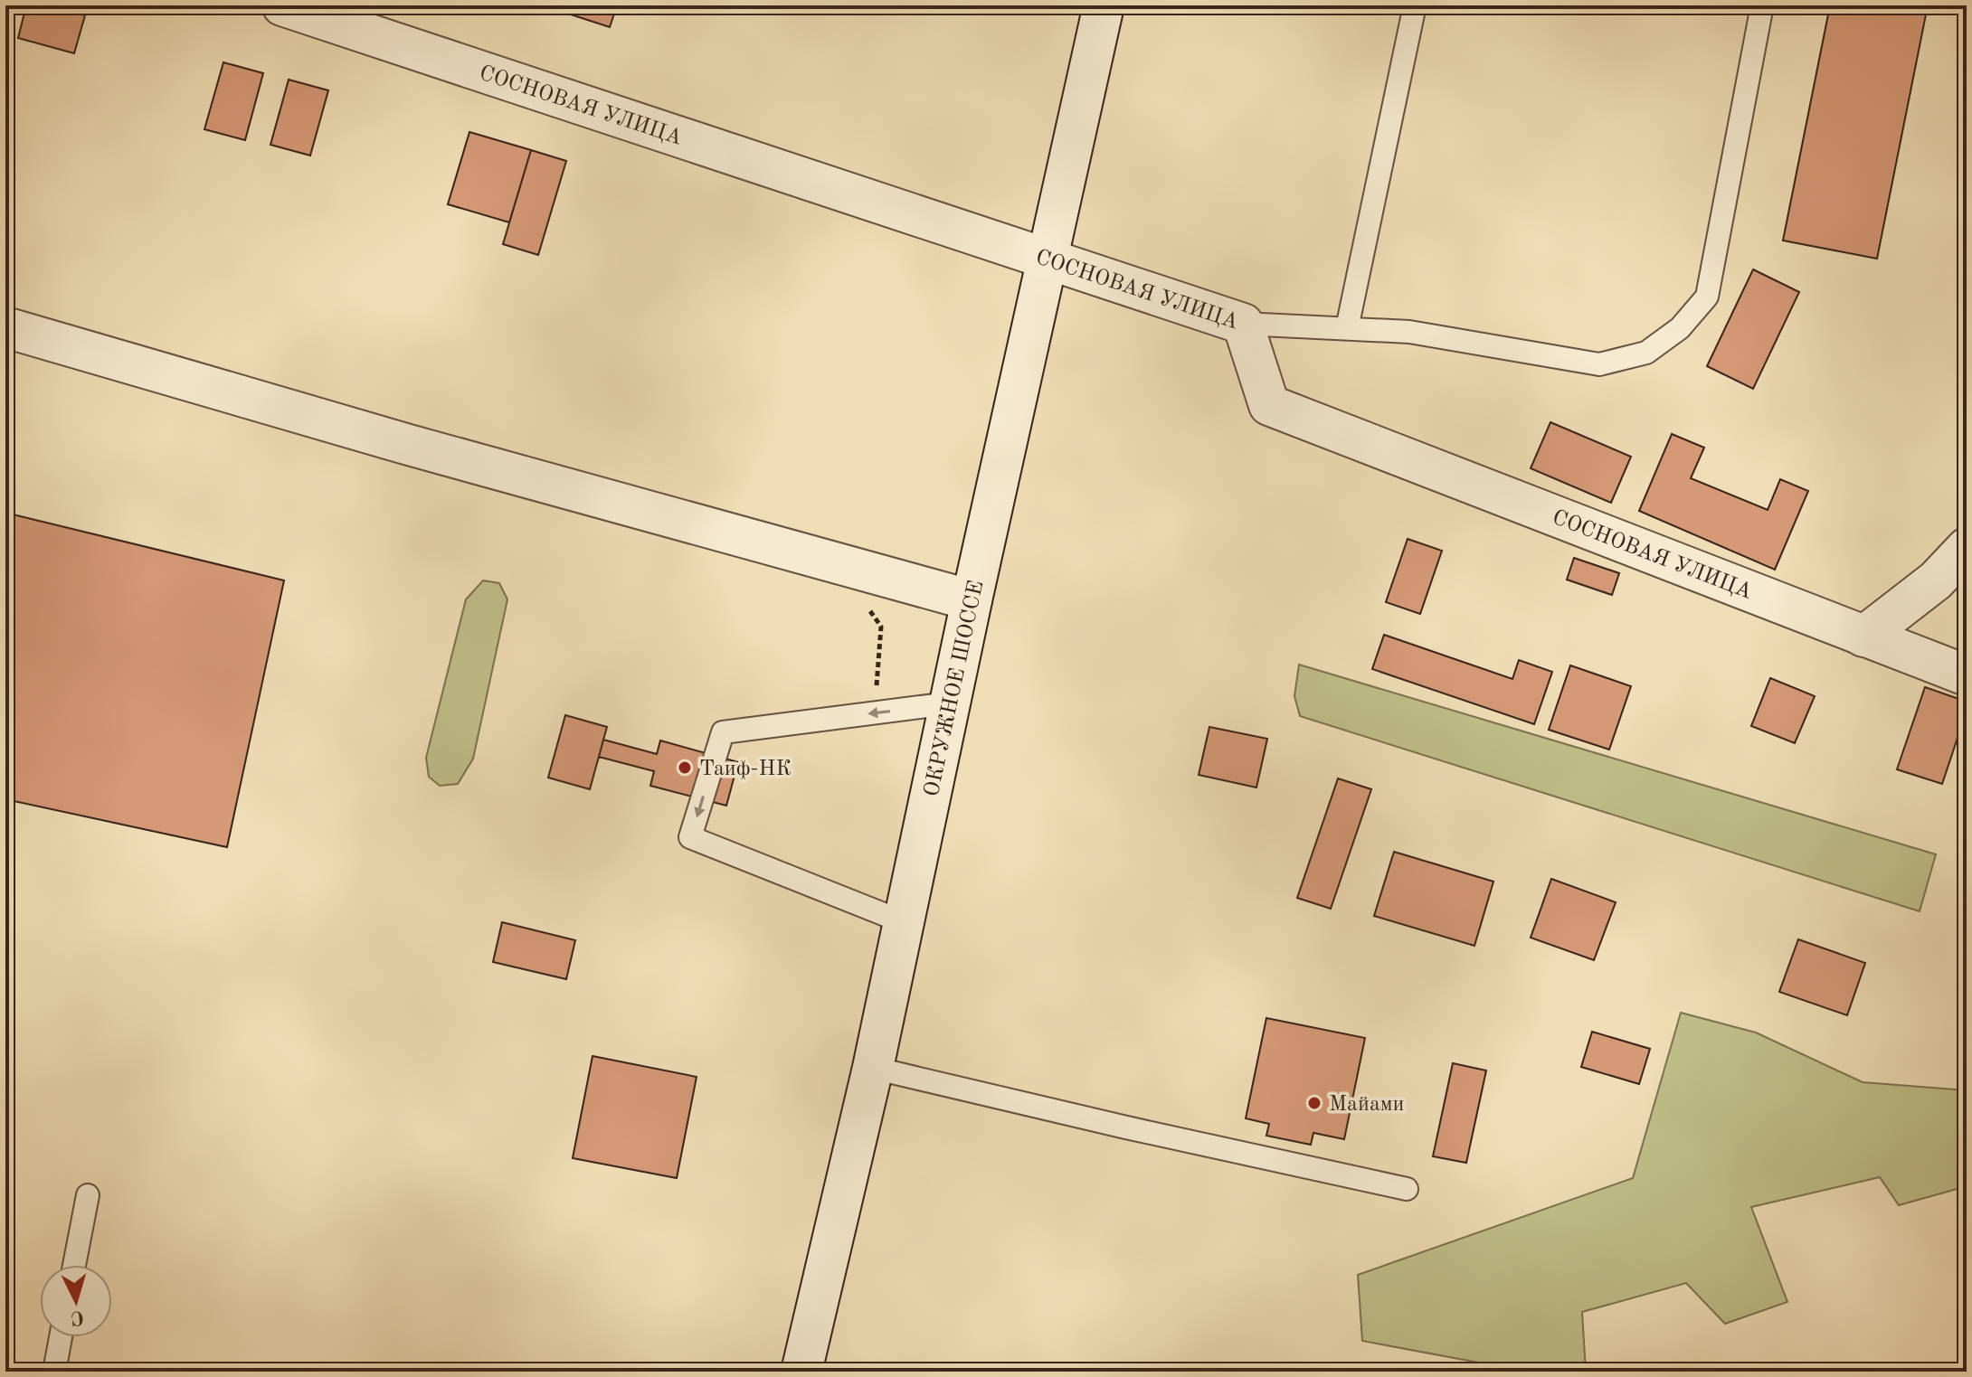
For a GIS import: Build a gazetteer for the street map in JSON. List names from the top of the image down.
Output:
{
  "streets": {
    "street": ["СОСНОВАЯ УЛИЦА", "ОКРУЖНОЕ ШОССЕ"]
  },
  "crossings": [
    ["СОСНОВАЯ УЛИЦА", "ОКРУЖНОЕ ШОССЕ"]
  ],
  "places": ["Таиф-НК", "Майами"],
  "north": "bottom"
}
